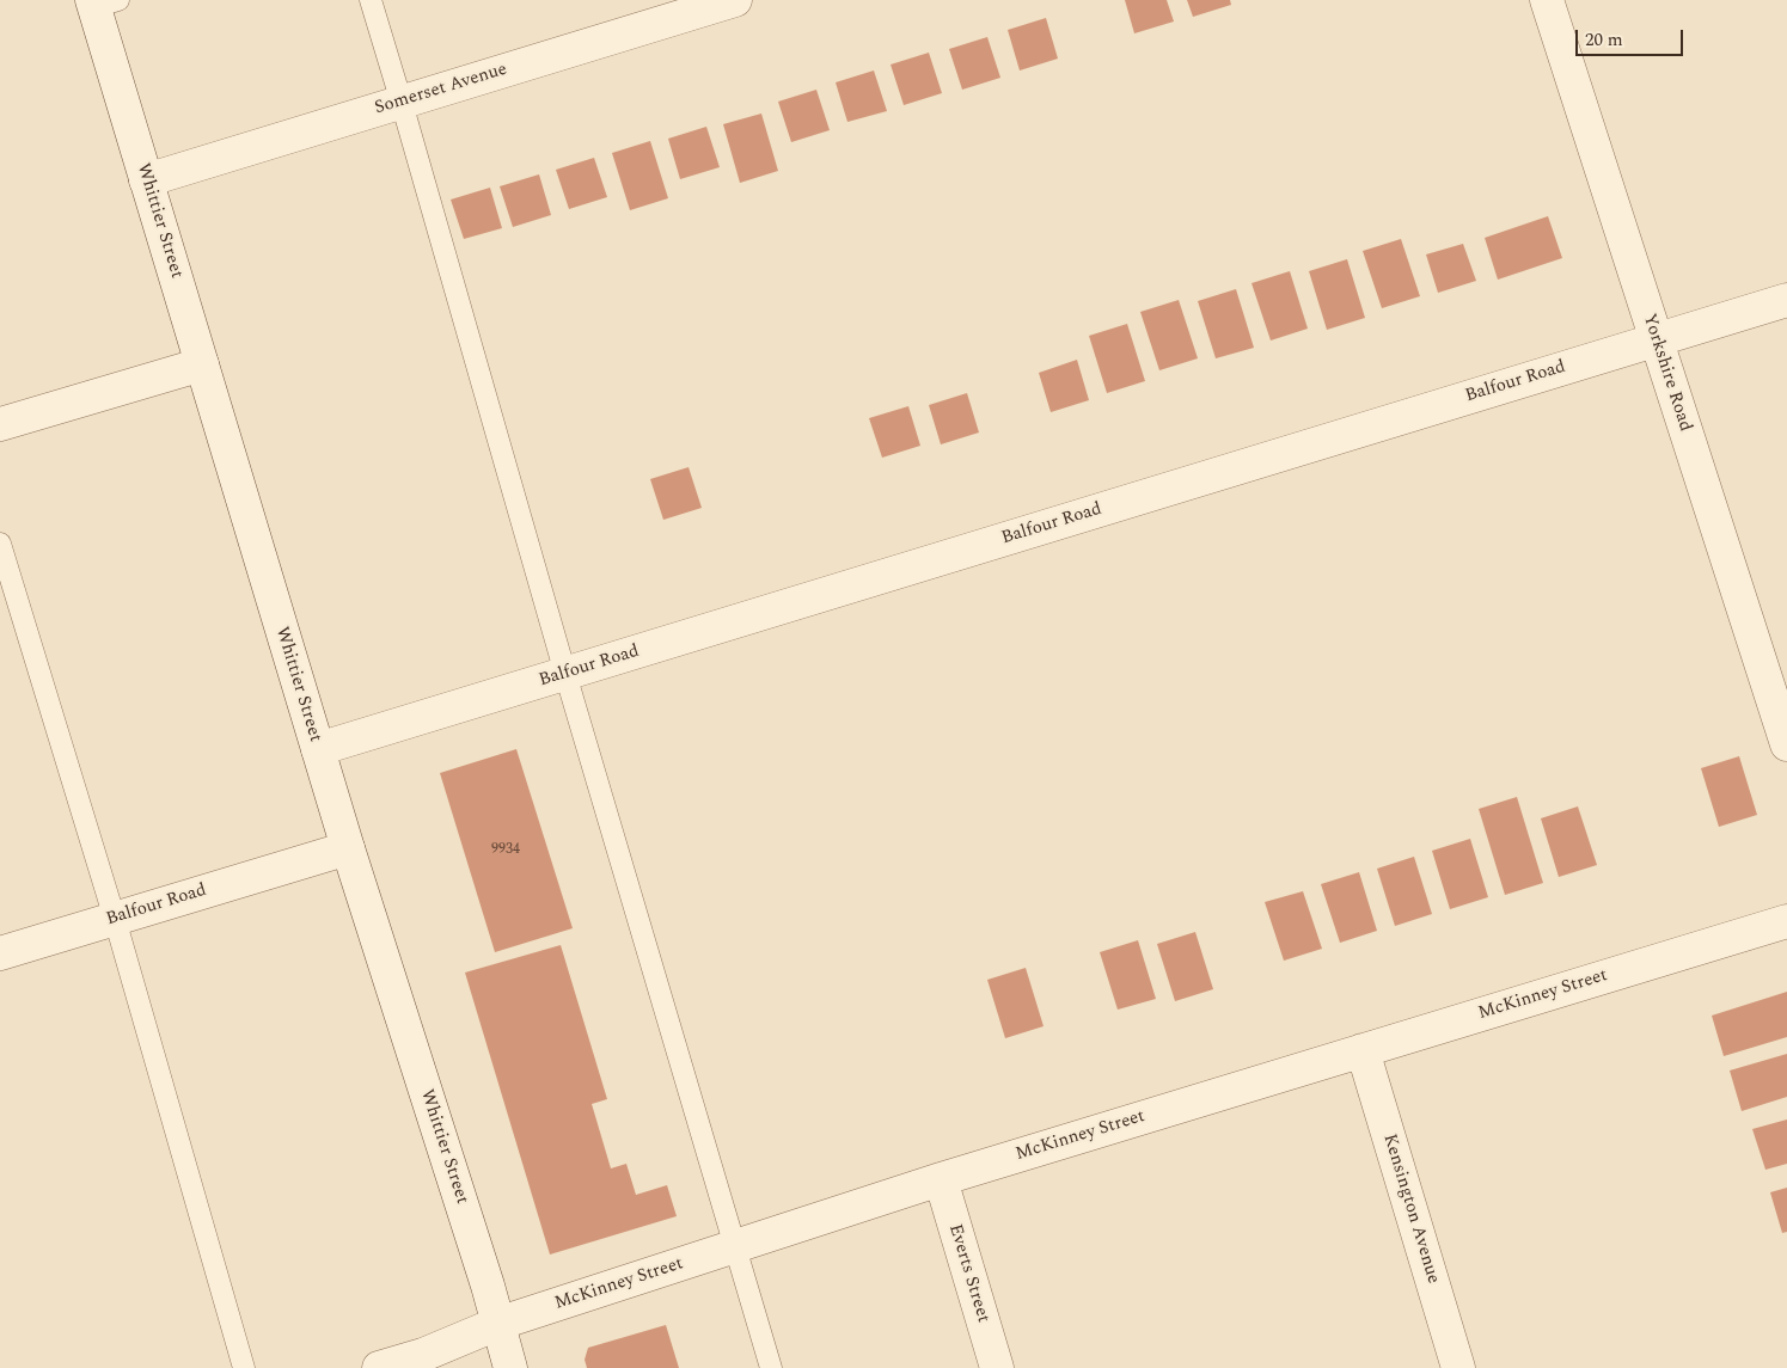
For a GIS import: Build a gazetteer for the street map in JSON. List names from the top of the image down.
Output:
{
  "streets": {
    "street": [
      "Somerset Avenue",
      "Whittier Street",
      "Yorkshire Road",
      "Balfour Road",
      "McKinney Street",
      "Kensington Avenue",
      "Everts Street"
    ]
  },
  "crossings": [
    ["Somerset Avenue", "Whittier Street"],
    ["Whittier Street", "Balfour Road"],
    ["Whittier Street", "McKinney Street"],
    ["Yorkshire Road", "Balfour Road"],
    ["McKinney Street", "Kensington Avenue"],
    ["McKinney Street", "Everts Street"]
  ],
  "house_numbers": ["9934"],
  "scale_bar": "20 m"
}
